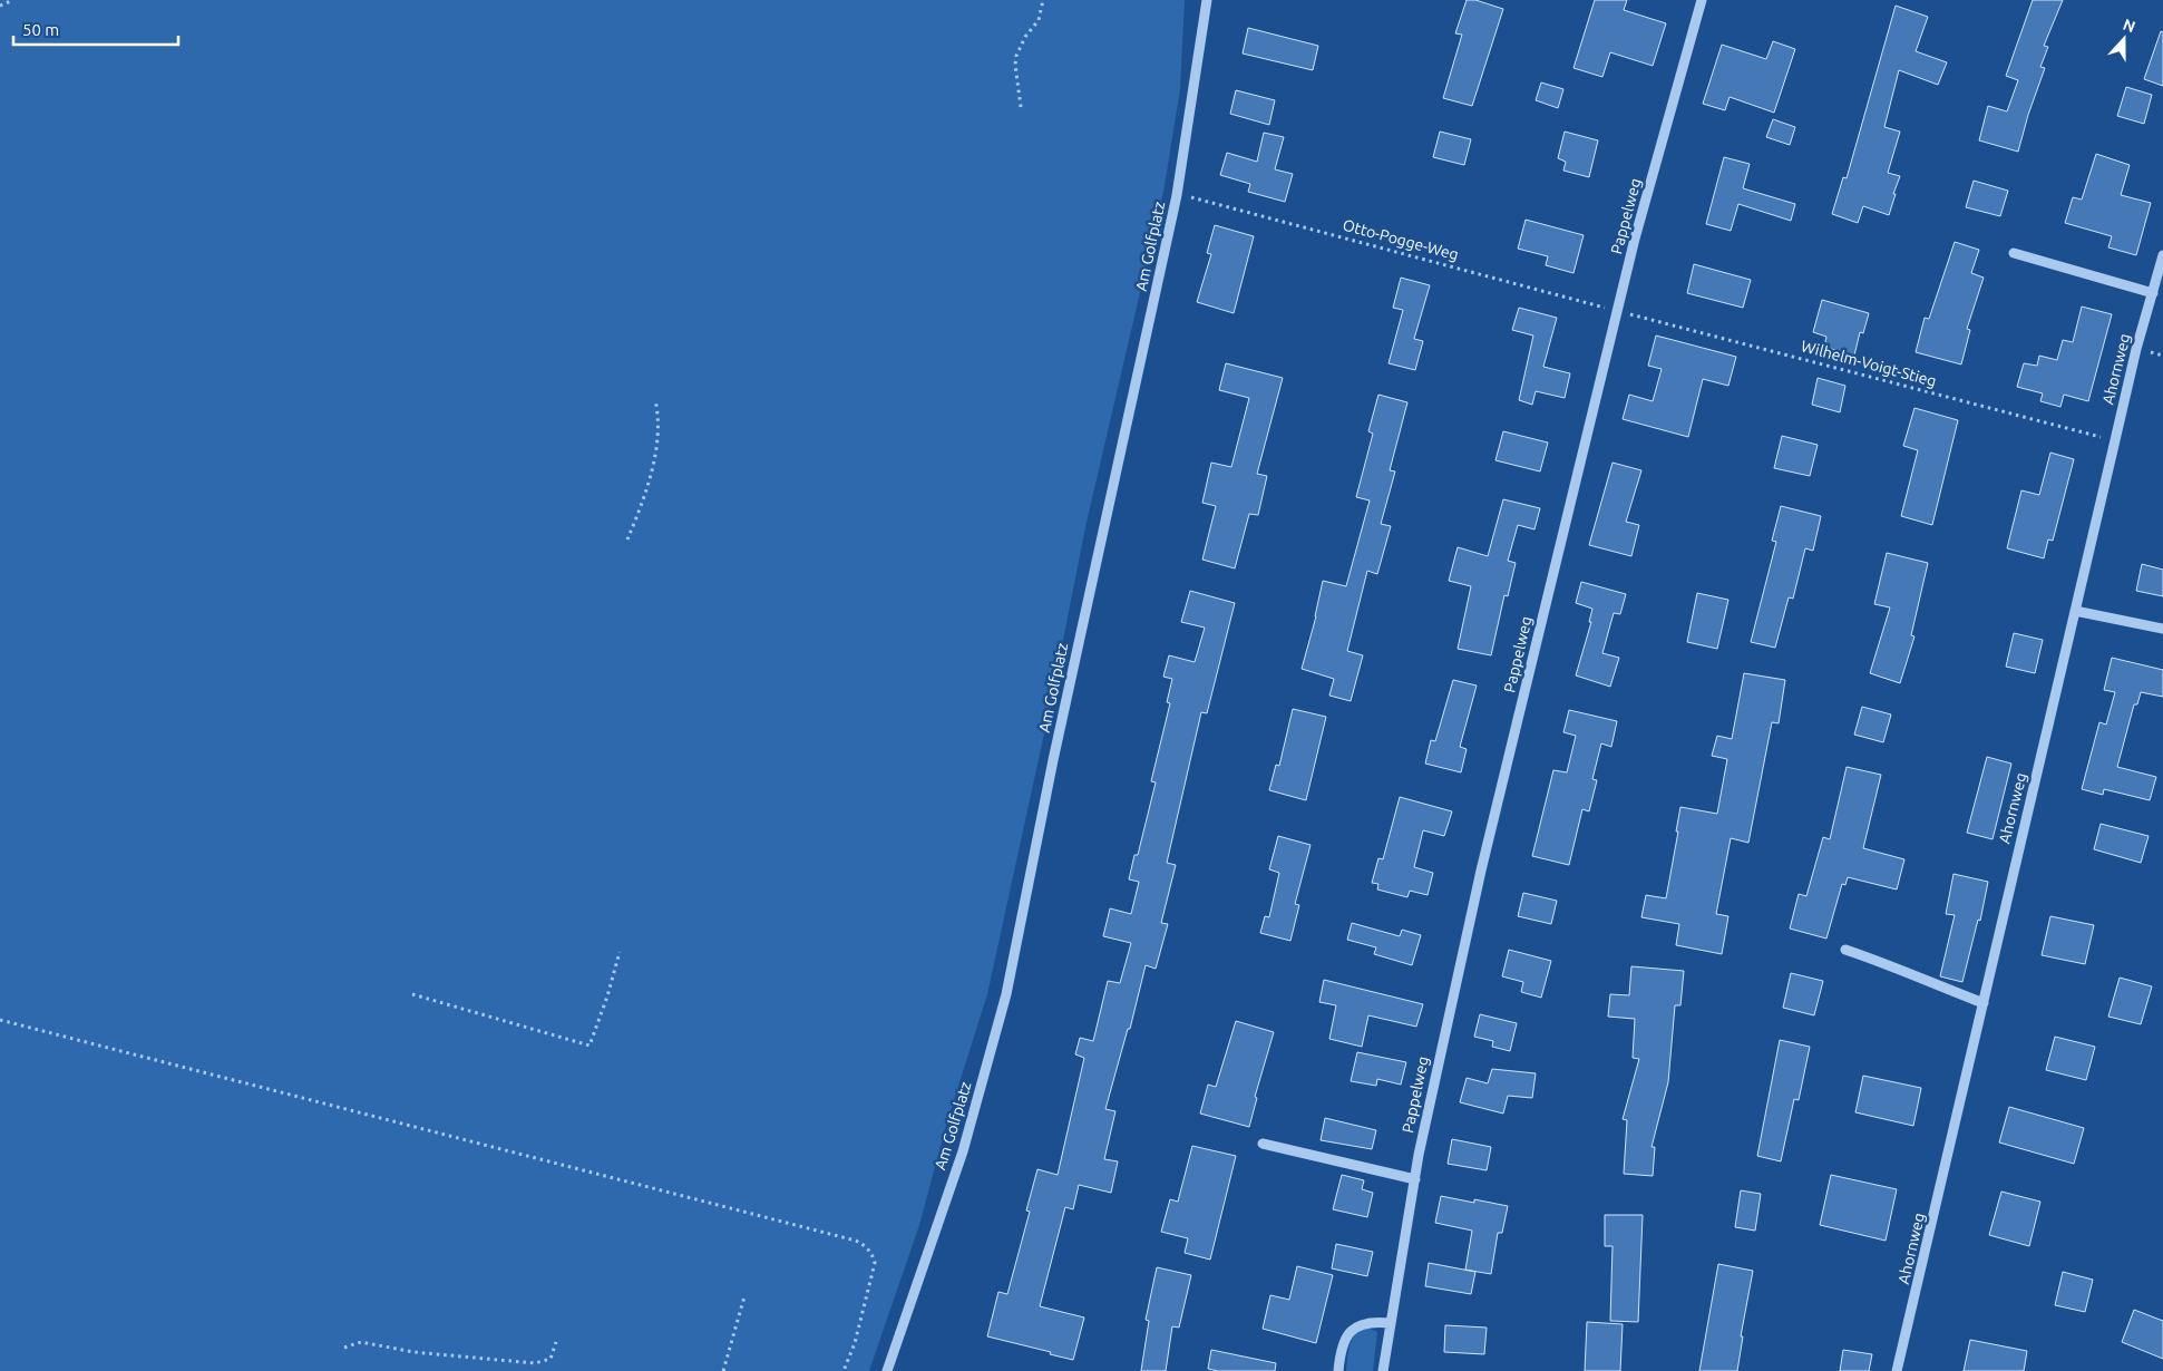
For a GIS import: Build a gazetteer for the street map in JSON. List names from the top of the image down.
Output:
{
  "streets": {
    "street": ["Pappelweg", "Am Golfplatz", "Ahornweg"],
    "path": ["Otto-Pogge-Weg", "Wilhelm-Voigt-Stieg"]
  },
  "crossings": [
    ["Pappelweg", "Otto-Pogge-Weg"],
    ["Pappelweg", "Wilhelm-Voigt-Stieg"],
    ["Otto-Pogge-Weg", "Am Golfplatz"],
    ["Otto-Pogge-Weg", "Wilhelm-Voigt-Stieg"],
    ["Wilhelm-Voigt-Stieg", "Ahornweg"]
  ],
  "scale_bar": "50 m",
  "north": "top"
}
